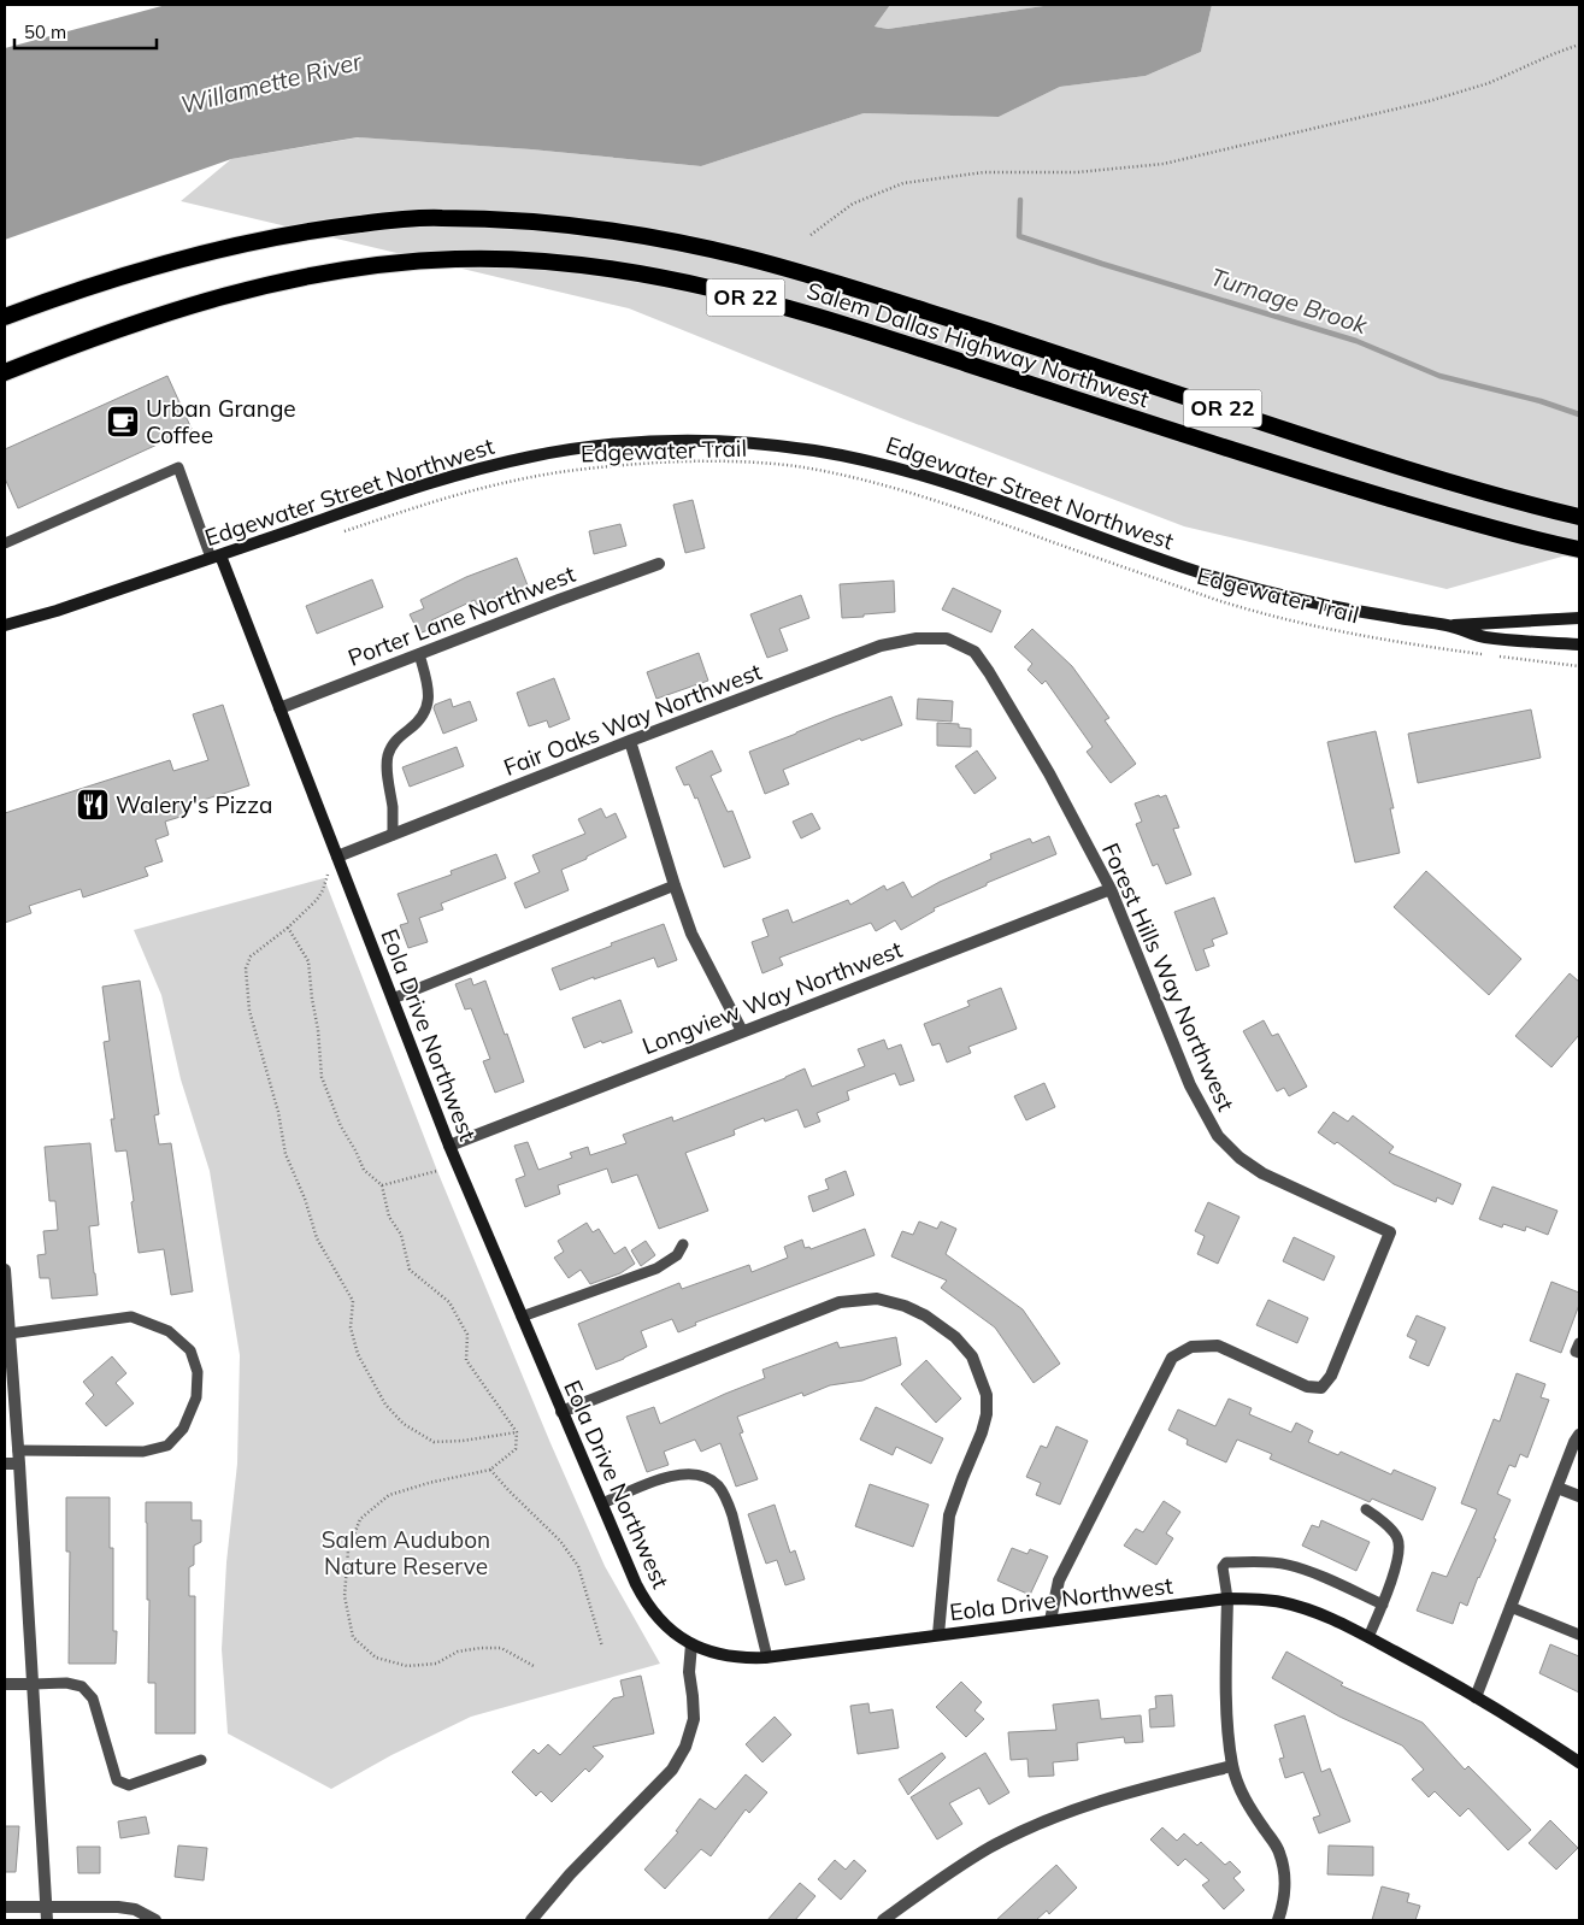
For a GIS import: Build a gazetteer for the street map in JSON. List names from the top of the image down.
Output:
{
  "streets": {
    "highway": ["OR 22", "Salem Dallas Highway Northwest"],
    "main road": ["Edgewater Street Northwest", "Eola Drive Northwest"],
    "street": [
      "Porter Lane Northwest",
      "Fair Oaks Way Northwest",
      "Forest Hills Way Northwest",
      "Longview Way Northwest"
    ],
    "path": ["Edgewater Trail"]
  },
  "crossings": [
    ["Edgewater Street Northwest", "Eola Drive Northwest"],
    ["Porter Lane Northwest", "Eola Drive Northwest"],
    ["Fair Oaks Way Northwest", "Forest Hills Way Northwest"],
    ["Fair Oaks Way Northwest", "Eola Drive Northwest"],
    ["Forest Hills Way Northwest", "Longview Way Northwest"],
    ["Forest Hills Way Northwest", "Eola Drive Northwest"],
    ["Longview Way Northwest", "Eola Drive Northwest"]
  ],
  "water": ["Willamette River", "Turnage Brook"],
  "parks": ["Salem Audubon Nature Reserve"],
  "places": {
    "cafe": ["Urban Grange Coffee"],
    "restaurant": ["Walery's Pizza"]
  },
  "scale_bar": "50 m"
}
